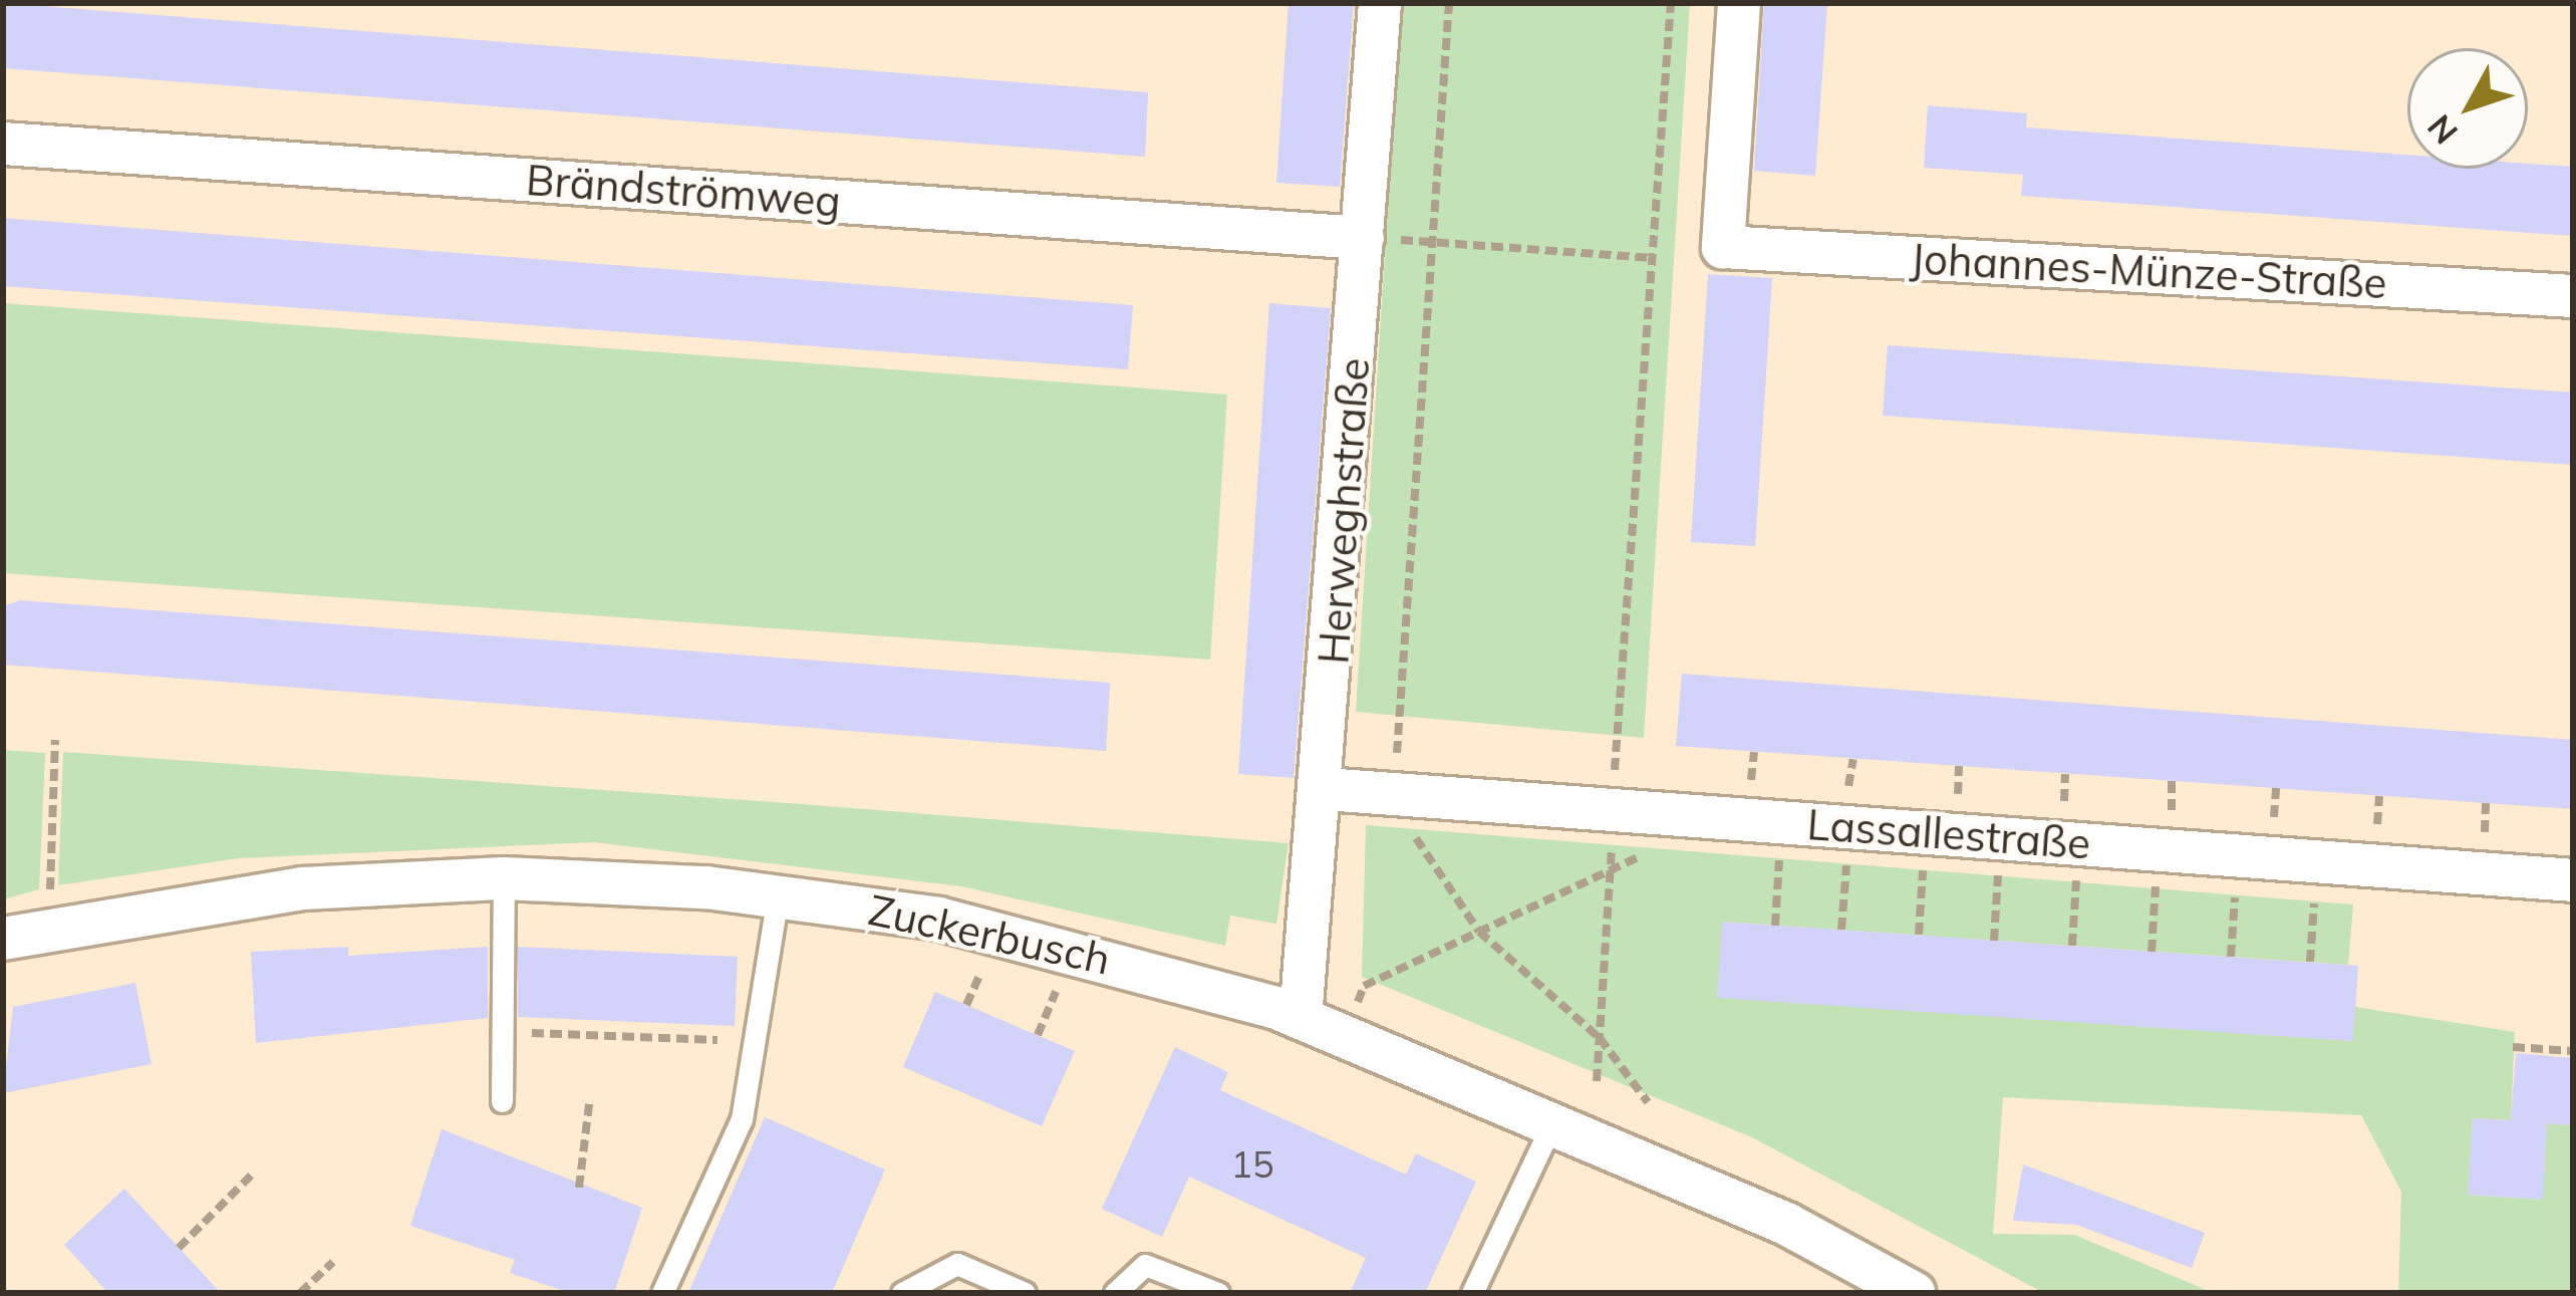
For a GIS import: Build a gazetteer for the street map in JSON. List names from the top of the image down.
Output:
{
  "streets": {
    "street": [
      "Brändströmweg",
      "Johannes-Münze-Straße",
      "Herweghstraße",
      "Lassallestraße",
      "Zuckerbusch"
    ]
  },
  "crossings": [
    ["Brändströmweg", "Herweghstraße"],
    ["Herweghstraße", "Lassallestraße"],
    ["Herweghstraße", "Zuckerbusch"]
  ],
  "house_numbers": ["15"],
  "north": "bottom left"
}
